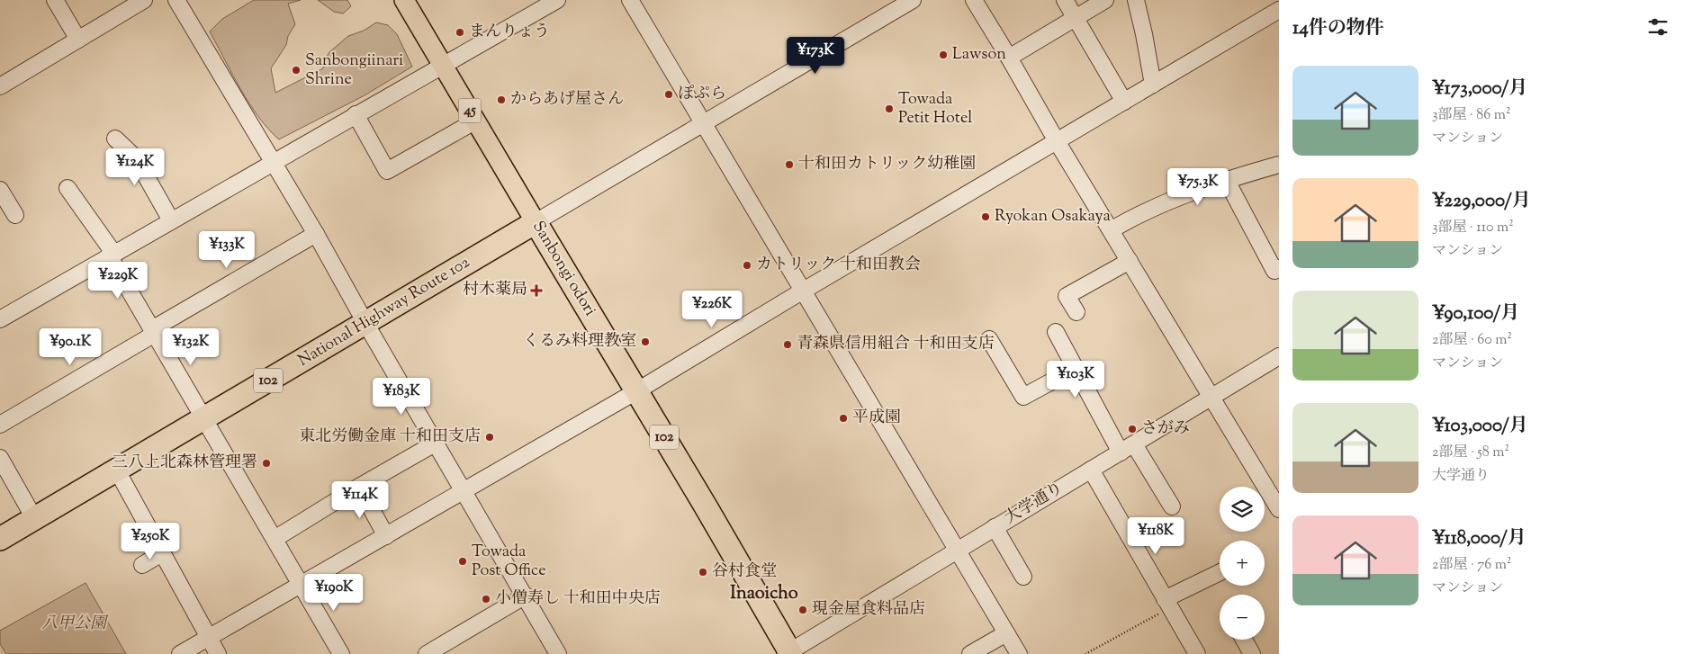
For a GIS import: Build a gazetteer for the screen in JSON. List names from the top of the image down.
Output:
{
  "streets": {
    "highway": ["Sanbongi odori", "National Highway Route 102", "102"],
    "main road": ["45"],
    "street": ["大学通り"]
  },
  "crossings": [
    ["Sanbongi odori", "National Highway Route 102"],
    ["Sanbongi odori", "大学通り"]
  ],
  "districts": ["Inaoicho"],
  "parks": ["八甲公園"],
  "places": {
    "other": [
      "まんりょう",
      "Lawson",
      "Sanbongiinari Shrine",
      "ぽぷら",
      "からあげ屋さん",
      "Towada Petit Hotel",
      "十和田カトリック幼稚園",
      "Ryokan Osakaya",
      "カトリック 十和田教会",
      "くるみ料理教室",
      "青森県信用組合 十和田支店",
      "平成園",
      "さがみ",
      "東北労働金庫 十和田支店",
      "三八上北森林管理署",
      "Towada Post Office",
      "谷村食堂",
      "小僧寿し 十和田中央店",
      "現金屋食料品店"
    ],
    "health": ["村木薬局"]
  },
  "page": {
    "heading": "14件の物件",
    "price": [
      "¥173K",
      "¥124K",
      "¥75.3K",
      "¥133K",
      "¥229K",
      "¥226K",
      "¥90.1K",
      "¥132K",
      "¥103K",
      "¥183K",
      "¥114K",
      "¥118K",
      "¥250K",
      "¥190K"
    ],
    "list": [
      {
        "name": "¥173,000/月",
        "note": "3部屋 · 86 m² · マンション"
      },
      {
        "name": "¥229,000/月",
        "note": "3部屋 · 110 m² · マンション"
      },
      {
        "name": "¥90,100/月",
        "note": "2部屋 · 60 m² · マンション"
      },
      {
        "name": "¥103,000/月",
        "note": "2部屋 · 58 m² · 大学通り"
      },
      {
        "name": "¥118,000/月",
        "note": "2部屋 · 76 m² · マンション"
      }
    ],
    "map_buttons": ["+", "−"]
  }
}
